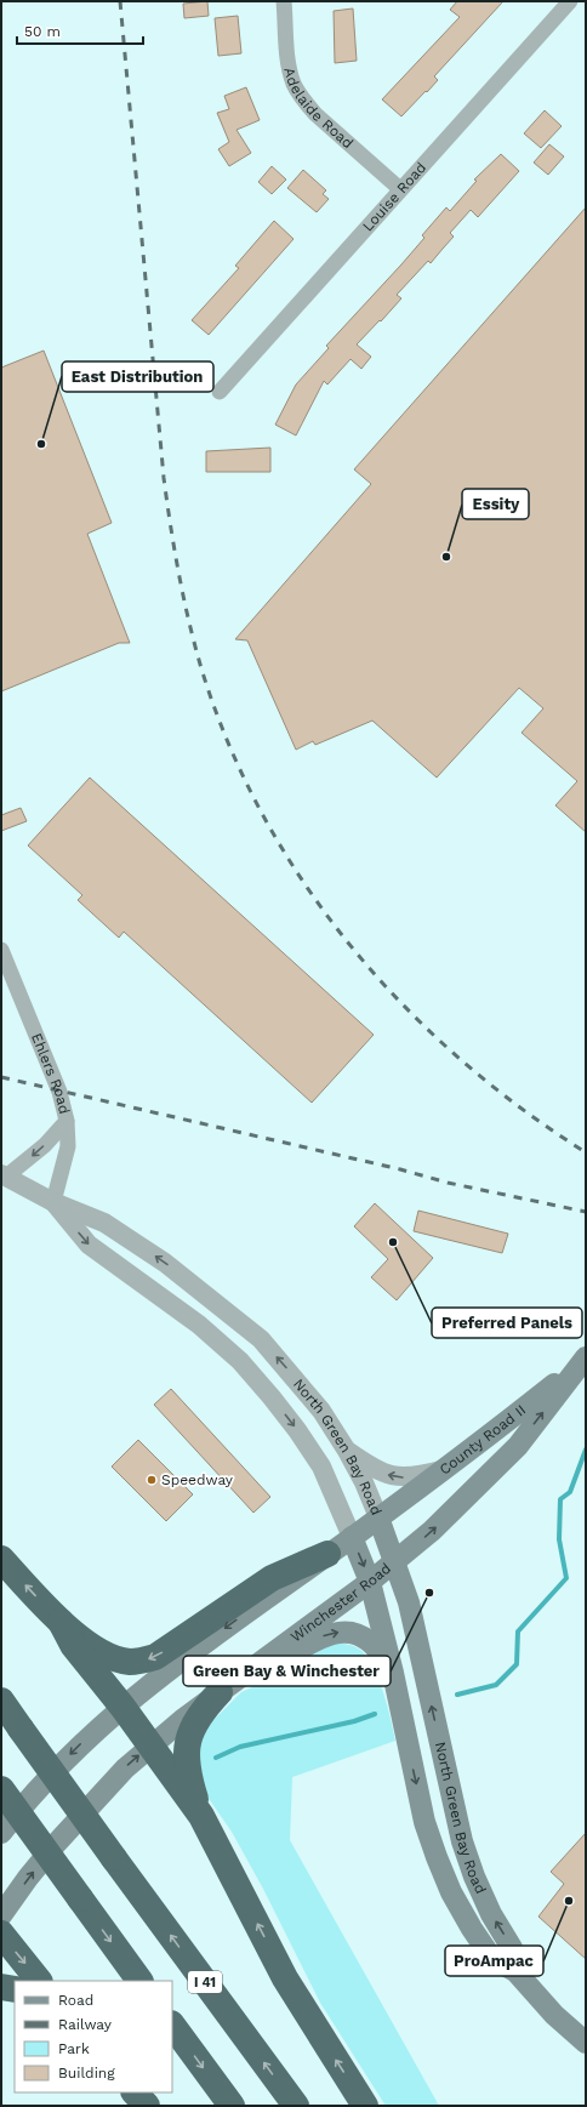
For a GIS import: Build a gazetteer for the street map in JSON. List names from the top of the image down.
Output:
{
  "streets": {
    "highway": ["I 41"],
    "main road": ["County Road II", "North Green Bay Road", "Winchester Road"],
    "street": ["Adelaide Road", "Louise Road", "Ehlers Road"]
  },
  "crossings": [
    ["Adelaide Road", "Louise Road"],
    ["Ehlers Road", "North Green Bay Road"],
    ["County Road II", "North Green Bay Road"],
    ["County Road II", "Winchester Road"],
    ["North Green Bay Road", "Winchester Road"]
  ],
  "places": [
    "East Distribution",
    "Essity",
    "Preferred Panels",
    "Speedway",
    "Green Bay & Winchester",
    "ProAmpac"
  ],
  "legend": [
    "Road",
    "Railway",
    "Park",
    "Building"
  ],
  "scale_bar": "50 m"
}
